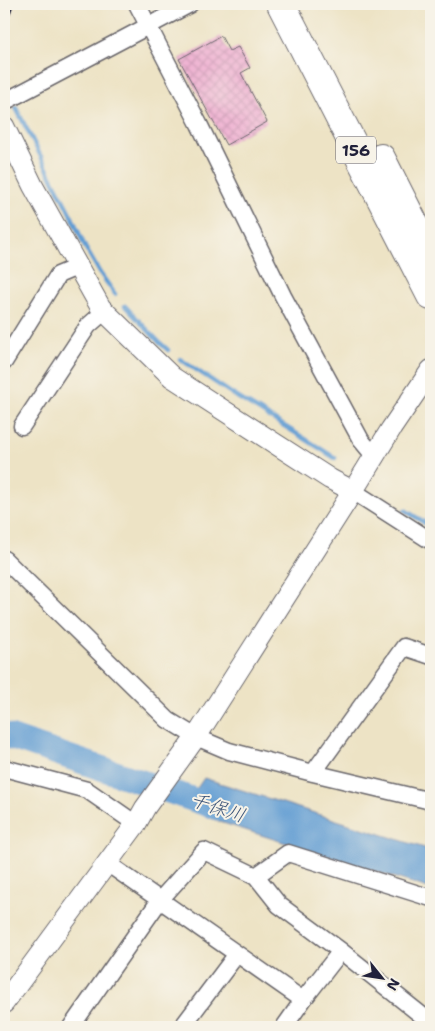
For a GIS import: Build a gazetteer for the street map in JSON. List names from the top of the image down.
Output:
{
  "streets": {
    "highway": ["156"]
  },
  "water": ["千保川"],
  "north": "bottom right"
}
